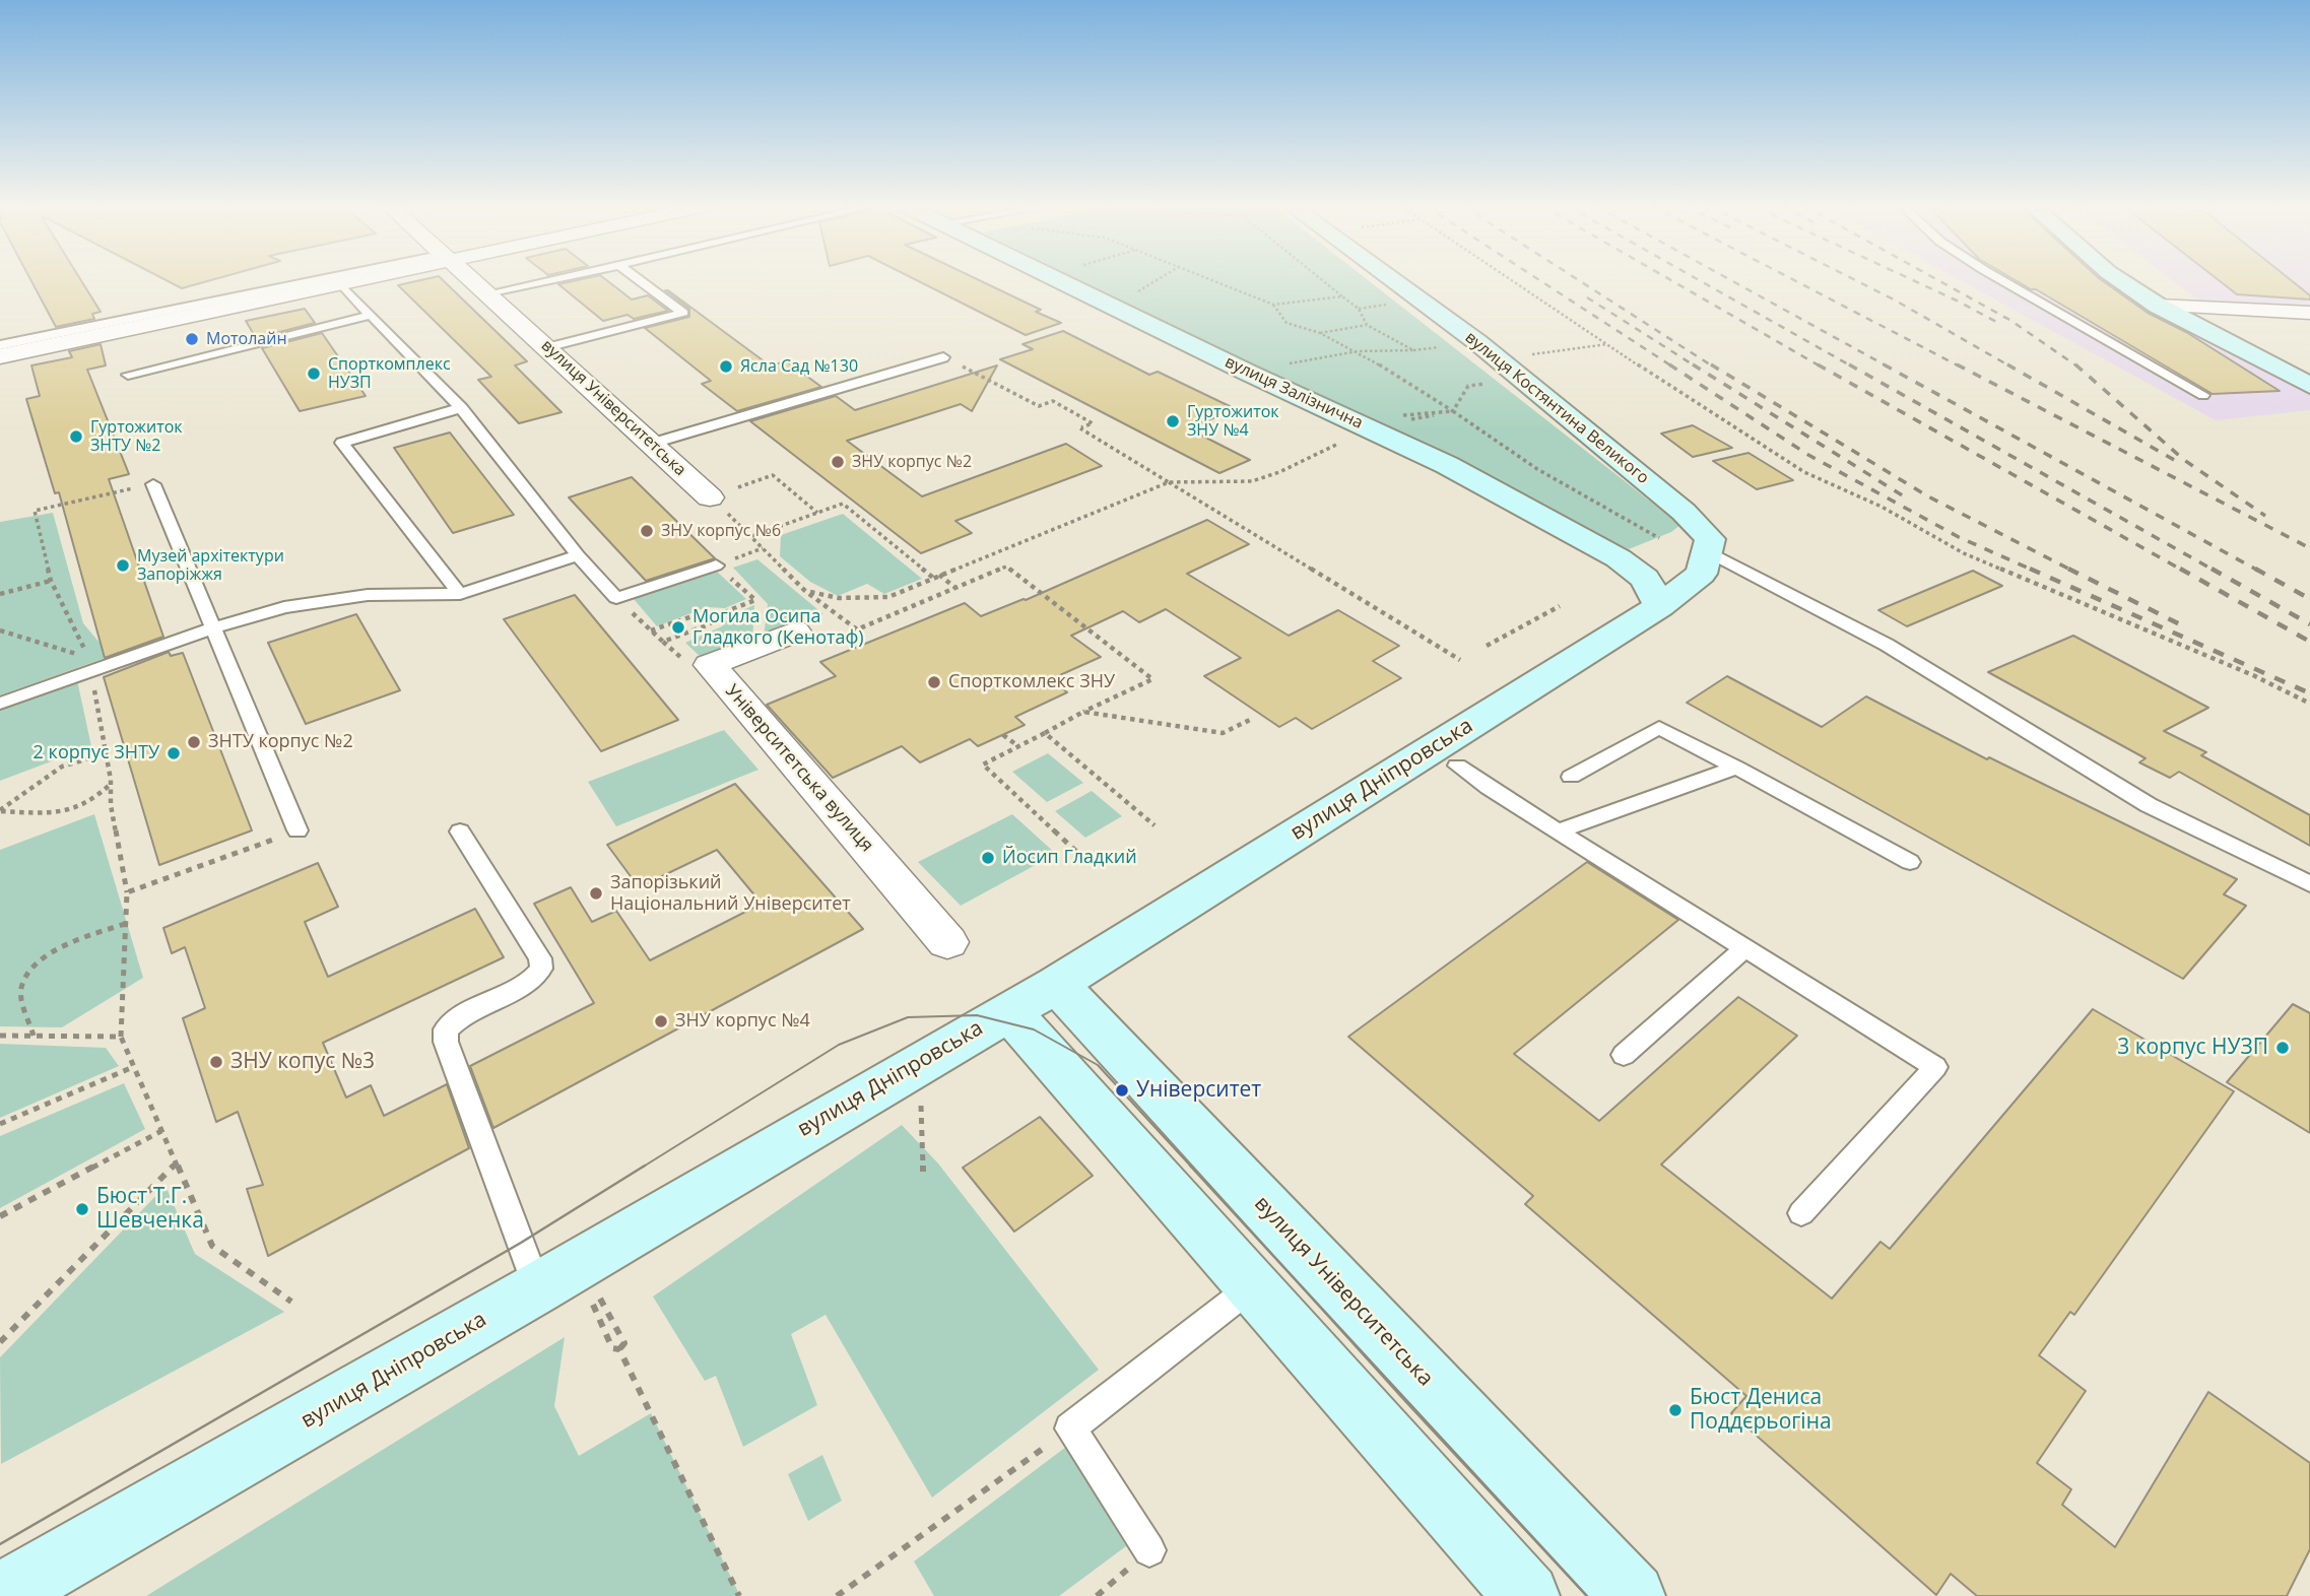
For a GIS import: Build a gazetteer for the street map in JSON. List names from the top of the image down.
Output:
{
  "streets": {
    "street": [
      "вулиця Залізнична",
      "вулиця Університетська",
      "вулиця Костянтина Великого",
      "Університетська вулиця",
      "вулиця Дніпровська"
    ]
  },
  "crossings": [
    ["вулиця Залізнична", "вулиця Дніпровська"],
    ["вулиця Університетська", "вулиця Дніпровська"],
    ["вулиця Костянтина Великого", "вулиця Дніпровська"]
  ],
  "places": [
    "Мотолайн",
    "Ясла Сад №130",
    "Спорткомплекс НУЗП",
    "Гуртожиток ЗНУ №4",
    "Гуртожиток ЗНТУ №2",
    "ЗНУ корпус №2",
    "ЗНУ корпус №6",
    "Музей архітектури Запоріжжя",
    "Могила Осипа Гладкого (Кенотаф)",
    "Спорткомлекс ЗНУ",
    "ЗНТУ корпус №2",
    "2 корпус ЗНТУ",
    "Йосип Гладкий",
    "Запорізький Національний Університет",
    "ЗНУ корпус №4",
    "3 корпус НУЗП",
    "ЗНУ копус №3",
    "Університет",
    "Бюст Т.Г. Шевченка",
    "Бюст Дениса Поддєрьогіна"
  ]
}
